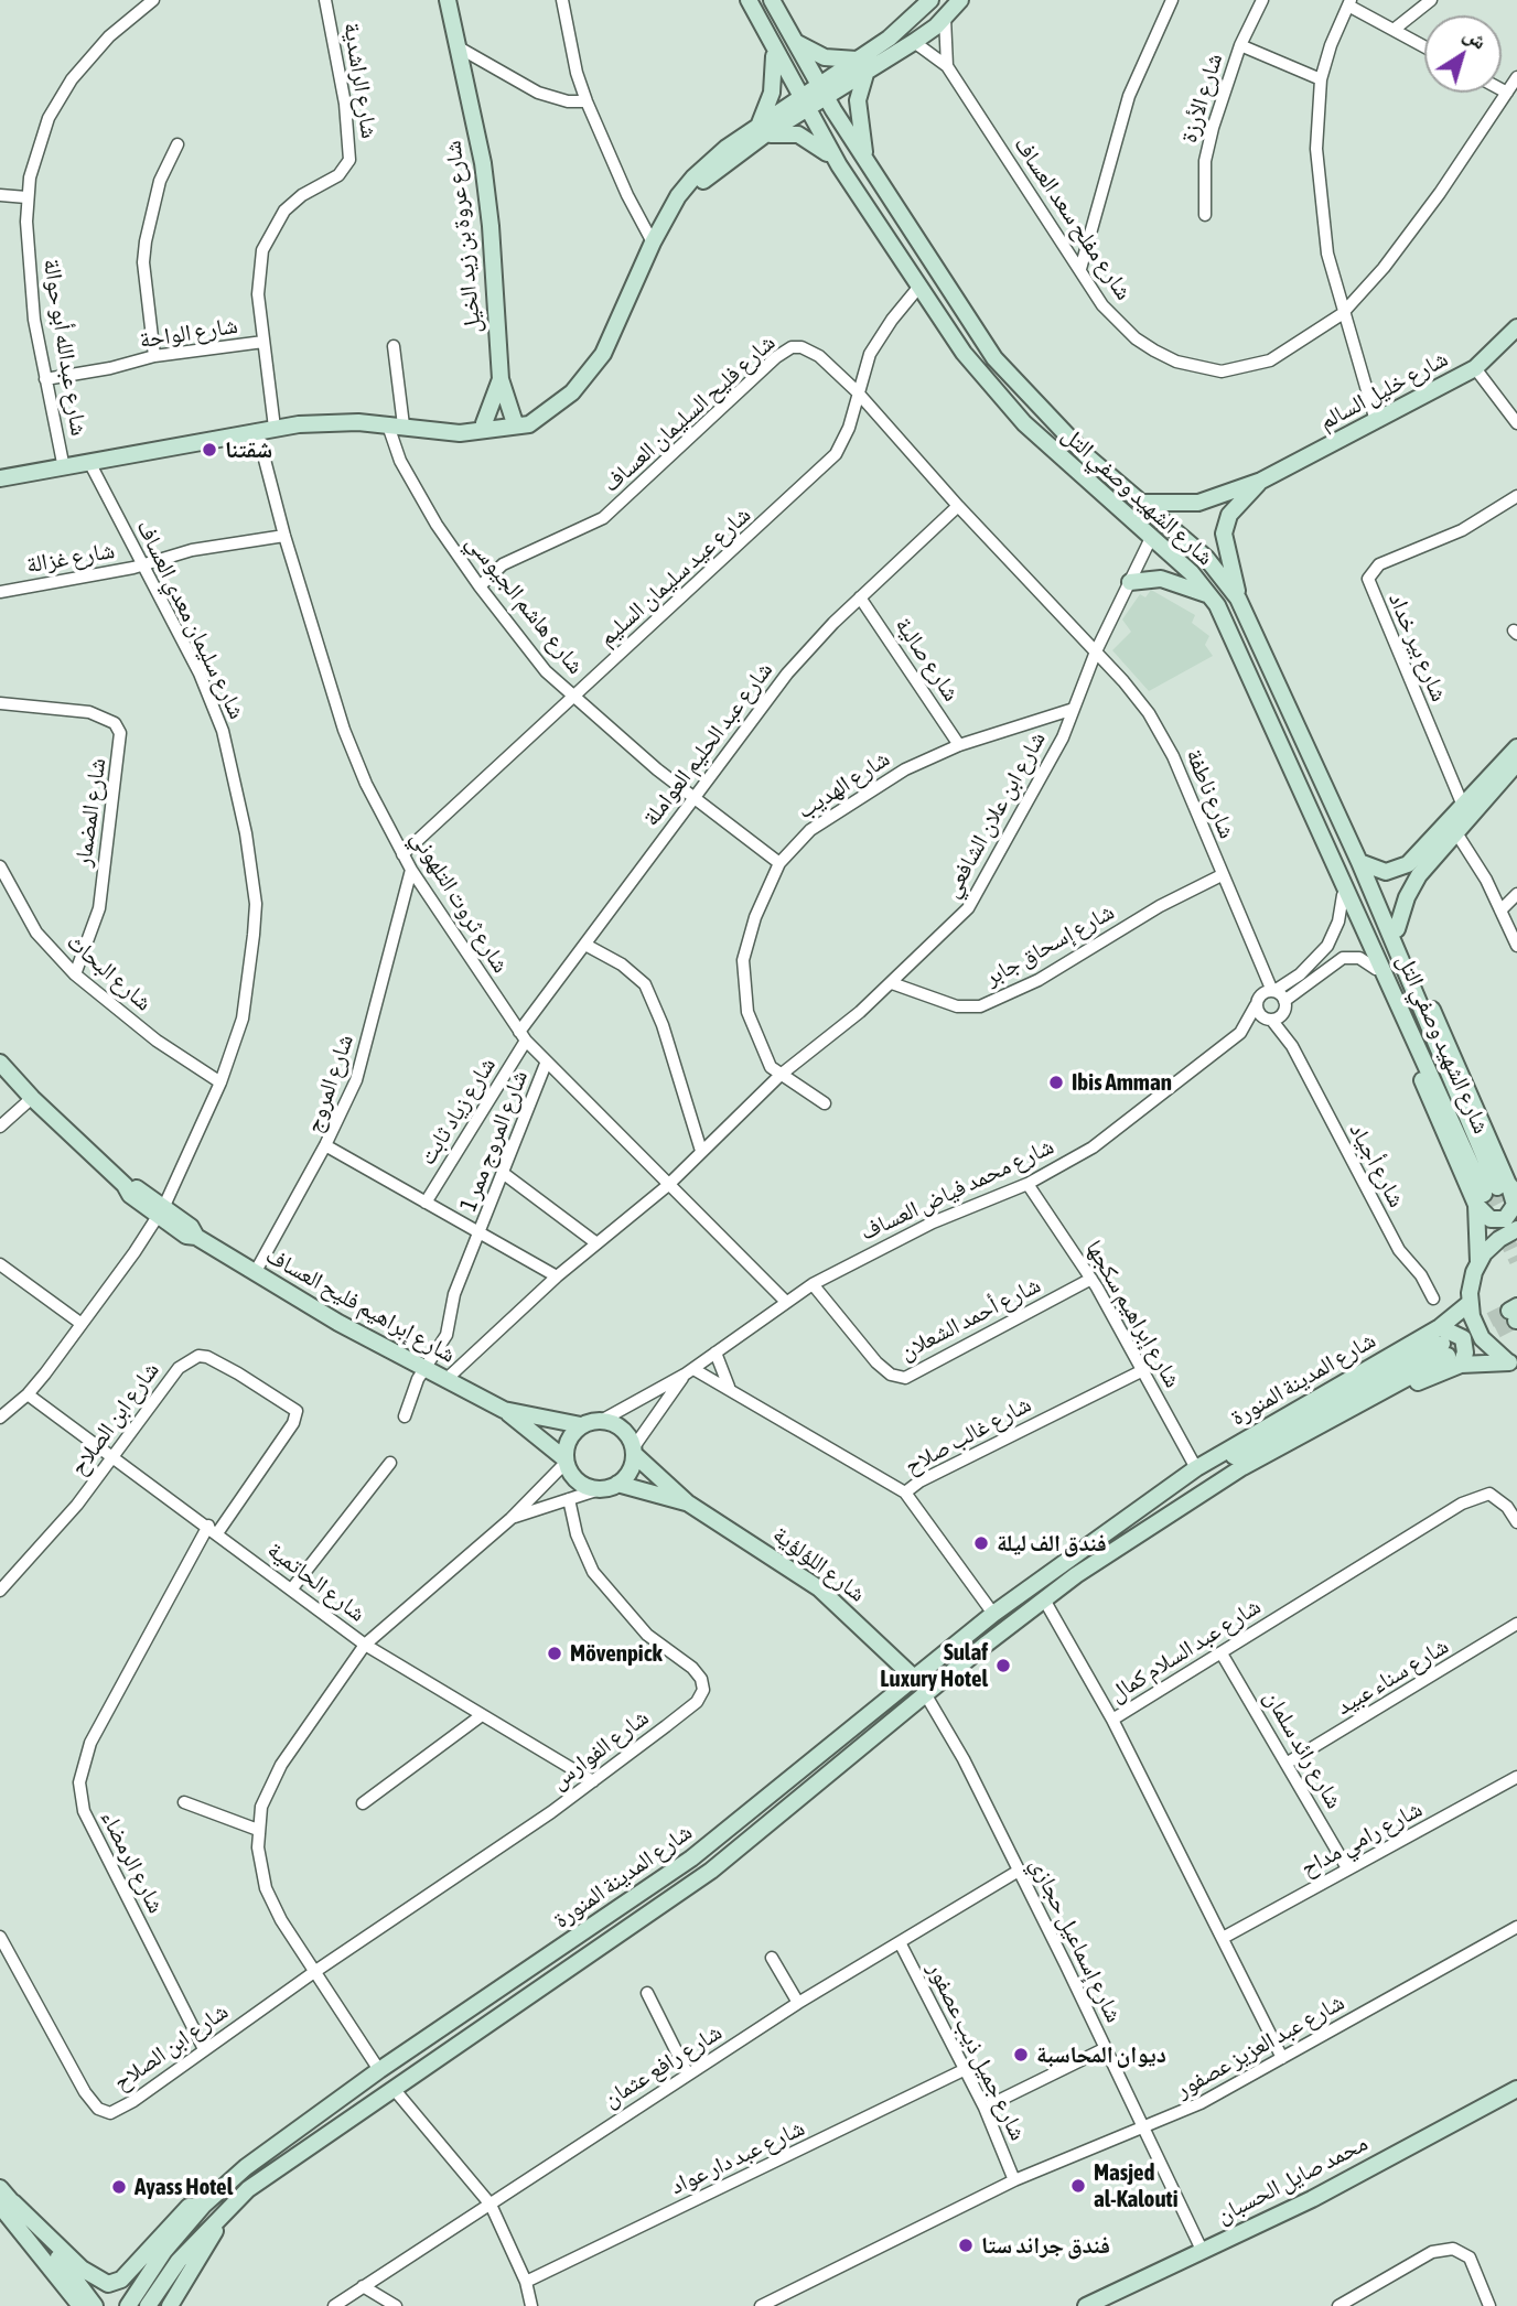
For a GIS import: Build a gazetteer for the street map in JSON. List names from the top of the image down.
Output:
{
  "streets": {
    "street": [
      "شارع الراشدية",
      "شارع الأرزة",
      "شارع مفلح سعد العساف",
      "شارع عروة بن زيد الخيل",
      "شارع الواحة",
      "شارع عبدالله أبو حوالة",
      "شارع خليل السالم",
      "شارع فليح السليمان العساف",
      "شارع الشهيد وصفي التل",
      "شارع غزالة",
      "شارع عيد سليمان السليم",
      "شارع هاشم الجيوسي",
      "شارع سليمان معدي العساف",
      "شارع بير خداد",
      "شارع صالية",
      "شارع عبد الحليم العواملة",
      "شارع الهديب",
      "شارع ناطفة",
      "شارع المضمار",
      "شارع ابن علان الشافعي",
      "شارع ثروت التلهوني",
      "شارع إسحاق جابر",
      "شارع البحاث",
      "شارع المروج",
      "شارع زياد ثابت",
      "شارع المروج ممر 1",
      "شارع أجياد",
      "شارع محمد فياض العساف",
      "شارع إبراهيم فليح العساف",
      "شارع إبراهيم سكجها",
      "شارع أحمد الشعلان",
      "شارع المدينة المنورة",
      "شارع ابن الصلاح",
      "شارع غالب صلاح",
      "شارع اللؤلؤية",
      "شارع الحاتمية",
      "شارع عبد السلام كمال",
      "شارع سناء عبيد",
      "شارع الفوارس",
      "شارع رائد سلمان",
      "شارع رامي مداح",
      "شارع الرمضاء",
      "شارع إسماعيل حجازي",
      "شارع عبد العزيز عصفور",
      "شارع جميل ذيب عصفور",
      "شارع رافع عثمان",
      "شارع عبد دار عواد",
      "محمد صايل الحسبان"
    ]
  },
  "crossings": [
    ["شارع الراشدية", "شارع الواحة"],
    ["شارع الواحة", "شارع عبدالله أبو حوالة"],
    ["شارع خليل السالم", "شارع الشهيد وصفي التل"],
    ["شارع فليح السليمان العساف", "شارع عيد سليمان السليم"],
    ["شارع فليح السليمان العساف", "شارع هاشم الجيوسي"],
    ["شارع فليح السليمان العساف", "شارع عبد الحليم العواملة"],
    ["شارع فليح السليمان العساف", "شارع ناطفة"],
    ["شارع فليح السليمان العساف", "شارع ابن علان الشافعي"],
    ["شارع الشهيد وصفي التل", "شارع عيد سليمان السليم"],
    ["شارع الشهيد وصفي التل", "شارع ابن علان الشافعي"],
    ["شارع غزالة", "شارع سليمان معدي العساف"],
    ["شارع غزالة", "شارع ثروت التلهوني"],
    ["شارع عيد سليمان السليم", "شارع هاشم الجيوسي"],
    ["شارع عيد سليمان السليم", "شارع ثروت التلهوني"],
    ["شارع هاشم الجيوسي", "شارع عبد الحليم العواملة"],
    ["شارع هاشم الجيوسي", "شارع الهديب"],
    ["شارع سليمان معدي العساف", "شارع البحاث"],
    ["شارع سليمان معدي العساف", "شارع إبراهيم فليح العساف"],
    ["شارع سليمان معدي العساف", "شارع الحاتمية"],
    ["شارع صالية", "شارع عبد الحليم العواملة"],
    ["شارع صالية", "شارع الهديب"],
    ["شارع عبد الحليم العواملة", "شارع ثروت التلهوني"],
    ["شارع عبد الحليم العواملة", "شارع زياد ثابت"],
    ["شارع الهديب", "شارع ابن علان الشافعي"],
    ["شارع ناطفة", "شارع ابن علان الشافعي"],
    ["شارع ناطفة", "شارع إسحاق جابر"],
    ["شارع ناطفة", "شارع أجياد"],
    ["شارع ناطفة", "شارع محمد فياض العساف"],
    ["شارع المضمار", "شارع البحاث"],
    ["شارع ابن علان الشافعي", "شارع ثروت التلهوني"],
    ["شارع ابن علان الشافعي", "شارع إسحاق جابر"],
    ["شارع ابن علان الشافعي", "شارع المروج"],
    ["شارع ابن علان الشافعي", "شارع إبراهيم فليح العساف"],
    ["شارع ثروت التلهوني", "شارع المروج"],
    ["شارع ثروت التلهوني", "شارع زياد ثابت"],
    ["شارع ثروت التلهوني", "شارع المروج ممر 1"],
    ["شارع ثروت التلهوني", "شارع محمد فياض العساف"],
    ["شارع المروج", "شارع زياد ثابت"],
    ["شارع المروج", "شارع المروج ممر 1"],
    ["شارع المروج ممر 1", "شارع إبراهيم فليح العساف"],
    ["شارع أجياد", "شارع محمد فياض العساف"],
    ["شارع محمد فياض العساف", "شارع إبراهيم فليح العساف"],
    ["شارع محمد فياض العساف", "شارع إبراهيم سكجها"],
    ["شارع محمد فياض العساف", "شارع أحمد الشعلان"],
    ["شارع محمد فياض العساف", "شارع اللؤلؤية"],
    ["شارع إبراهيم فليح العساف", "شارع اللؤلؤية"],
    ["شارع إبراهيم سكجها", "شارع أحمد الشعلان"],
    ["شارع إبراهيم سكجها", "شارع المدينة المنورة"],
    ["شارع إبراهيم سكجها", "شارع غالب صلاح"],
    ["شارع المدينة المنورة", "شارع غالب صلاح"],
    ["شارع المدينة المنورة", "شارع اللؤلؤية"],
    ["شارع المدينة المنورة", "شارع إسماعيل حجازي"],
    ["شارع ابن الصلاح", "شارع الحاتمية"],
    ["شارع ابن الصلاح", "شارع الفوارس"],
    ["شارع ابن الصلاح", "شارع الرمضاء"],
    ["شارع الحاتمية", "شارع الفوارس"],
    ["شارع الحاتمية", "شارع الرمضاء"],
    ["شارع عبد السلام كمال", "شارع رائد سلمان"],
    ["شارع عبد السلام كمال", "شارع رامي مداح"],
    ["شارع عبد السلام كمال", "شارع عبد العزيز عصفور"],
    ["شارع سناء عبيد", "شارع رائد سلمان"],
    ["شارع رائد سلمان", "شارع رامي مداح"],
    ["شارع إسماعيل حجازي", "شارع عبد العزيز عصفور"],
    ["شارع إسماعيل حجازي", "شارع رافع عثمان"],
    ["شارع إسماعيل حجازي", "محمد صايل الحسبان"],
    ["شارع عبد العزيز عصفور", "شارع جميل ذيب عصفور"],
    ["شارع جميل ذيب عصفور", "شارع رافع عثمان"],
    ["شارع جميل ذيب عصفور", "شارع عبد دار عواد"]
  ],
  "places": [
    "شقتنا",
    "Ibis Amman",
    "فندق الف ليلة",
    "Mövenpick",
    "Sulaf Luxury Hotel",
    "ديوان المحاسبة",
    "Masjed al-Kalouti",
    "Ayass Hotel",
    "فندق جراند ستا"
  ],
  "north": "top right"
}
